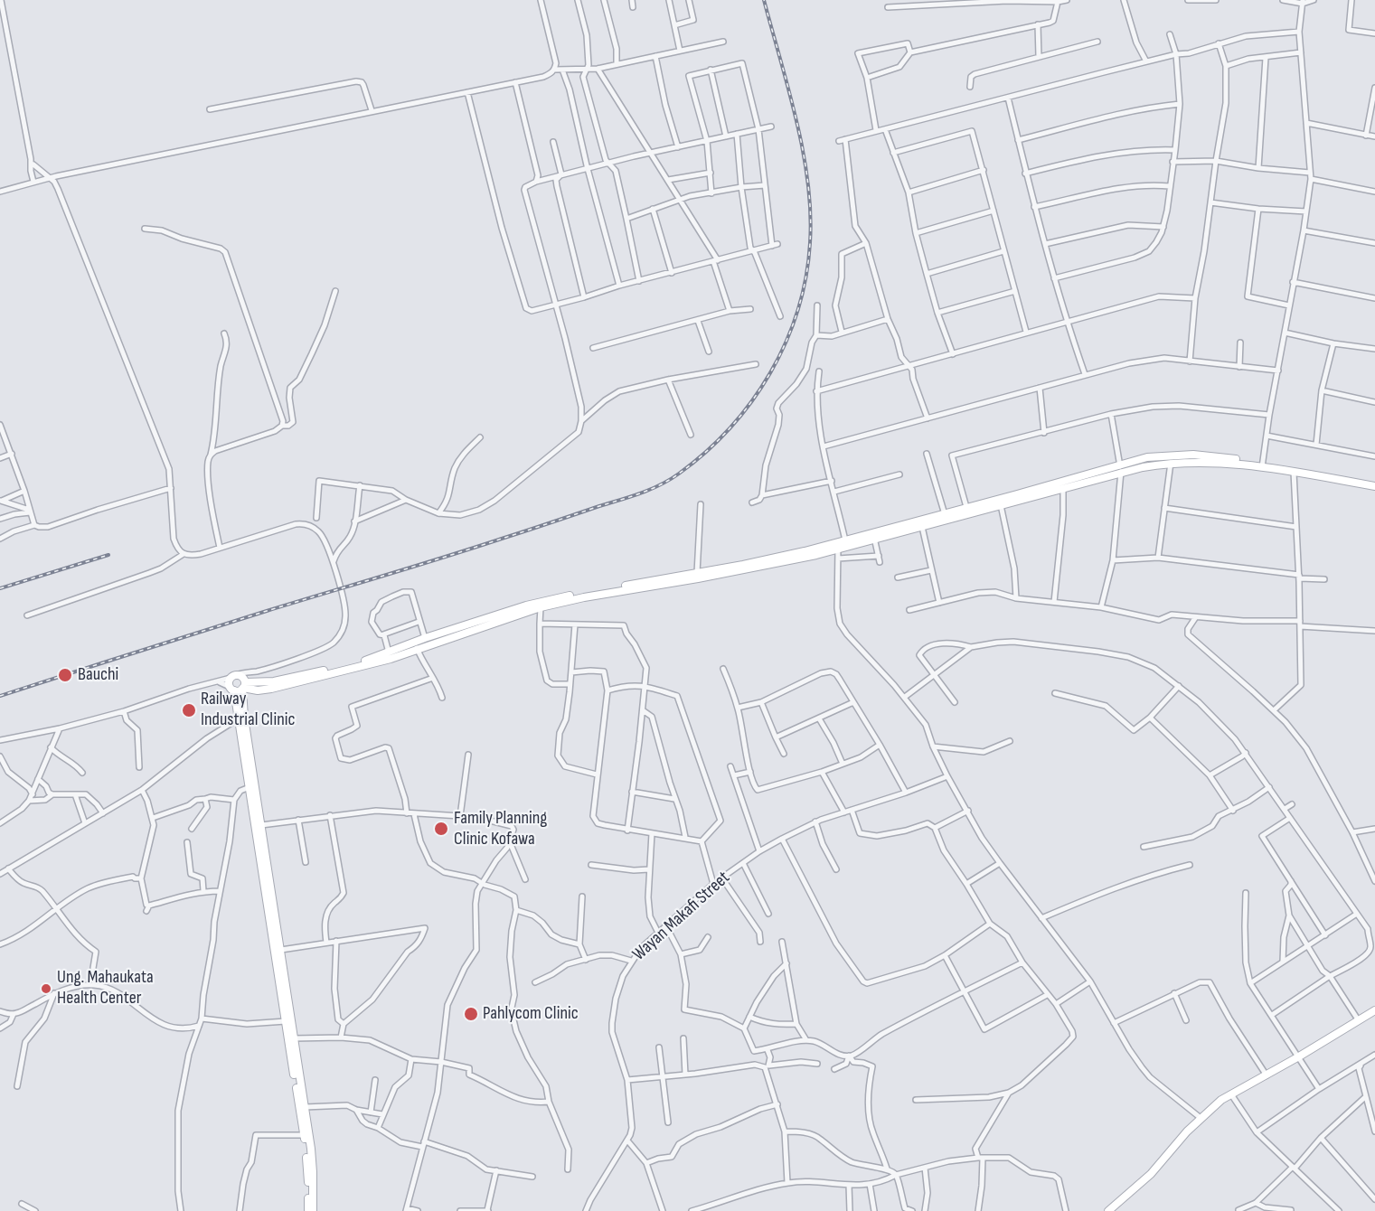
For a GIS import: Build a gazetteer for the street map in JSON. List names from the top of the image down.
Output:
{
  "streets": {
    "street": ["Wayan Makafi Street"]
  },
  "places": [
    "Bauchi",
    "Railway Industrial Clinic",
    "Family Planning Clinic Kofawa",
    "Ung. Mahaukata Health Center",
    "Pahlycom Clinic"
  ]
}
